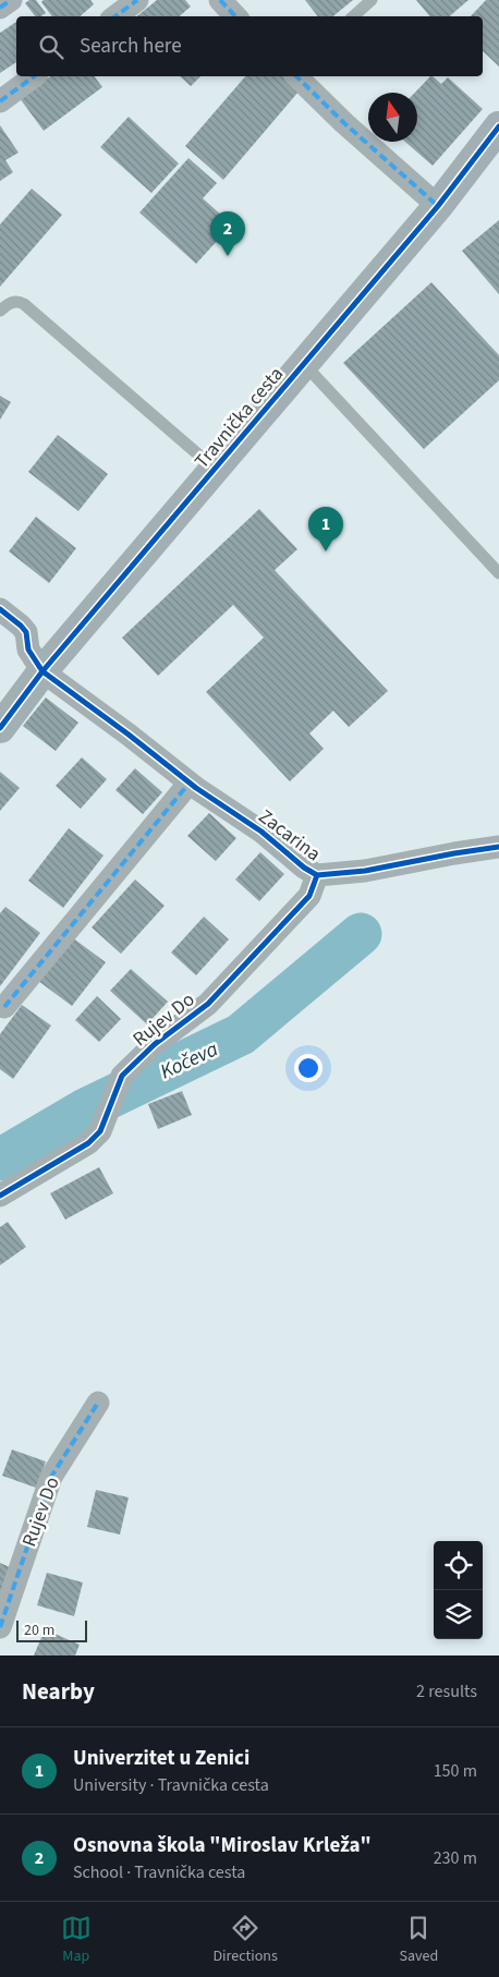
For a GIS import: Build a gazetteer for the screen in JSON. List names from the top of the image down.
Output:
{
  "streets": {
    "main road": ["Travnička cesta"],
    "street": ["Zacarina", "Rujev Do"]
  },
  "crossings": [
    ["Travnička cesta", "Zacarina"],
    ["Zacarina", "Rujev Do"]
  ],
  "water": ["Kočeva"],
  "scale_bar": "20 m",
  "north": "top",
  "page": {
    "search": "Search here",
    "pins": ["2", "1"],
    "scale": "20 m",
    "heading": ["Nearby", "2 results"],
    "list": [
      {
        "mark": "1",
        "name": "Univerzitet u Zenici",
        "note": "University · Travnička cesta",
        "value": "150 m"
      },
      {
        "mark": "2",
        "name": "Osnovna škola \"Miroslav Krleža\"",
        "note": "School · Travnička cesta",
        "value": "230 m"
      }
    ],
    "nav": ["Map", "Directions", "Saved"]
  }
}
